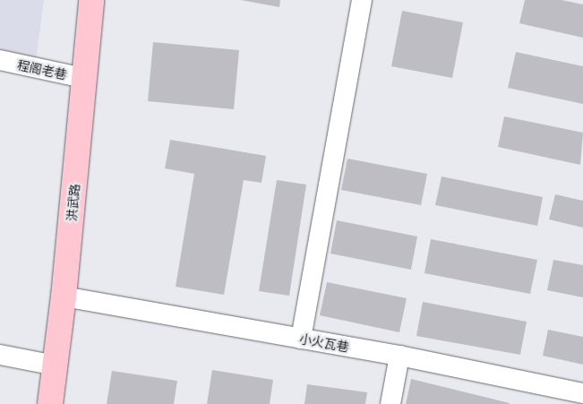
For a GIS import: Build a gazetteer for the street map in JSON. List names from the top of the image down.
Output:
{
  "streets": {
    "main road": ["洪武路"],
    "street": ["程阁老巷", "小火瓦巷"]
  },
  "crossings": [
    ["程阁老巷", "洪武路"],
    ["洪武路", "小火瓦巷"]
  ]
}
